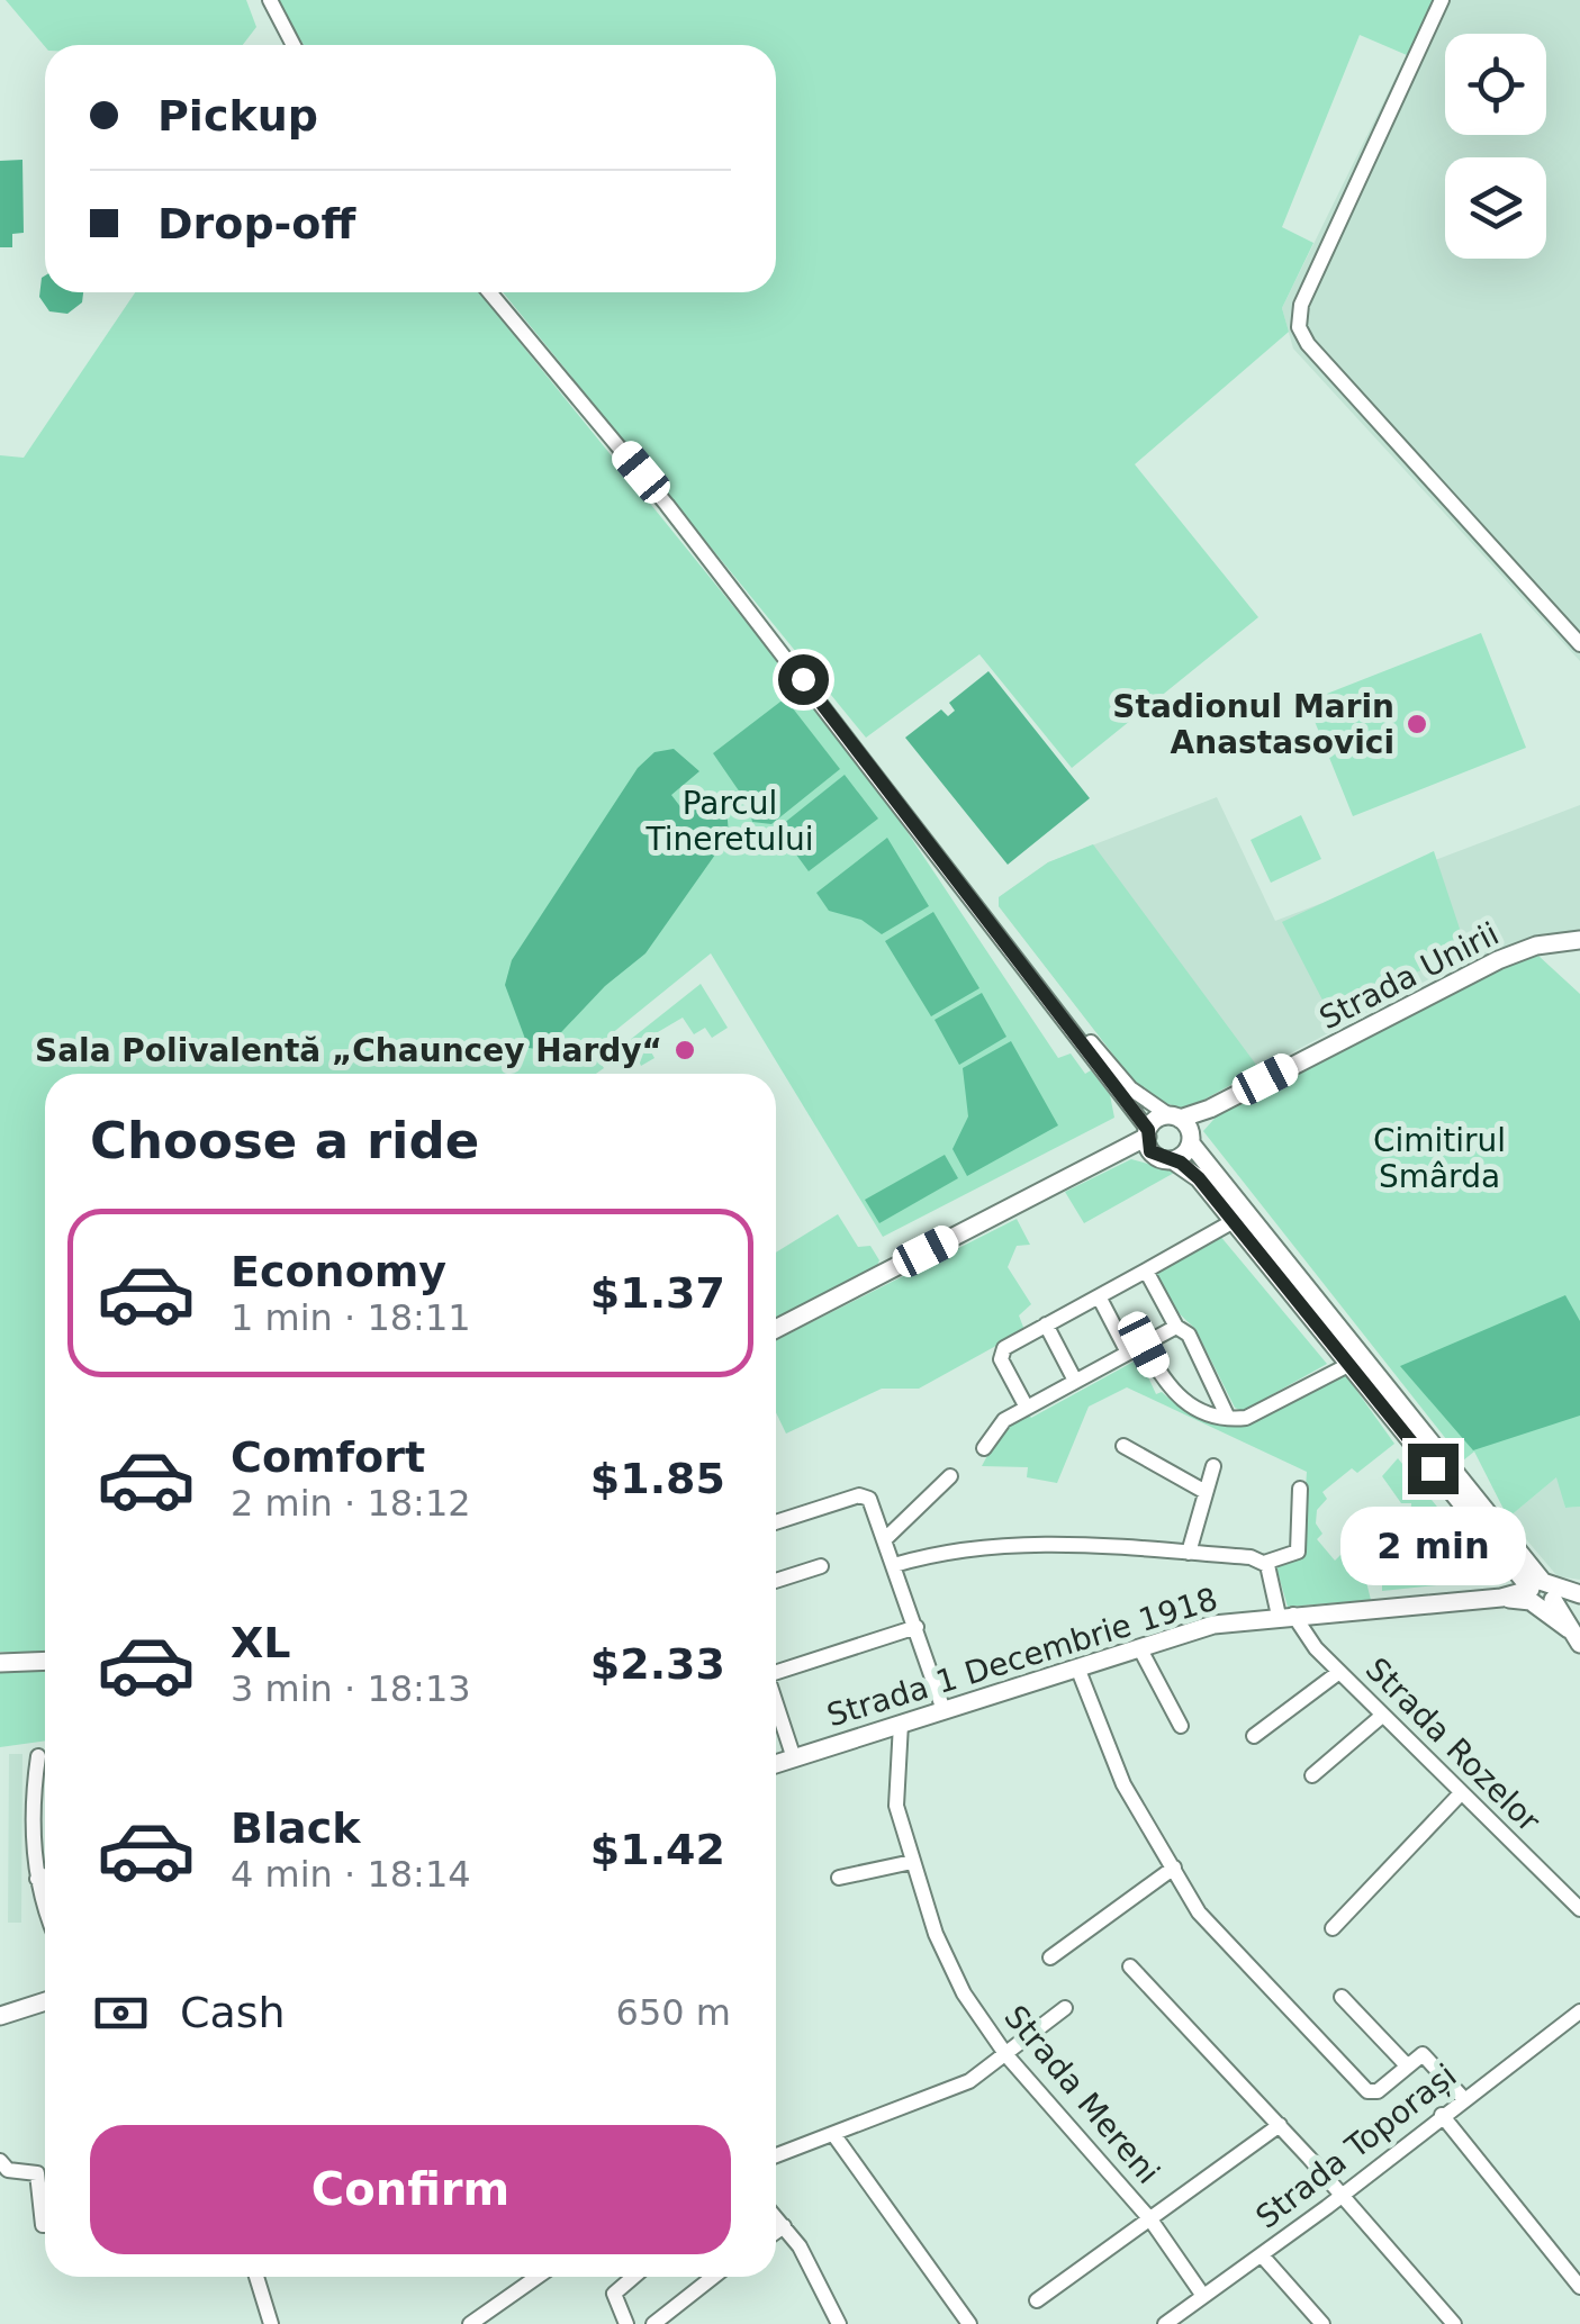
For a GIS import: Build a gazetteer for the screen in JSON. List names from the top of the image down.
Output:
{
  "streets": {
    "main road": ["Strada Unirii", "Strada 1 Decembrie 1918"],
    "street": ["Strada Rozelor", "Strada Mereni", "Strada Toporași"]
  },
  "crossings": [
    ["Strada 1 Decembrie 1918", "Strada Rozelor"],
    ["Strada 1 Decembrie 1918", "Strada Mereni"],
    ["Strada Mereni", "Strada Toporași"]
  ],
  "parks": ["Parcul Tineretului", "Cimitirul Smârda"],
  "places": ["Stadionul Marin Anastasovici", "Sala Polivalentă „Chauncey Hardy“"],
  "page": {
    "banner": ["Pickup", "Drop-off"],
    "heading": "Choose a ride",
    "list": [
      {
        "name": "Economy",
        "note": "1 min · 18:11",
        "value": "$1.37"
      },
      {
        "name": "Comfort",
        "note": "2 min · 18:12",
        "value": "$1.85"
      },
      {
        "name": "XL",
        "note": "3 min · 18:13",
        "value": "$2.33"
      },
      {
        "name": "Black",
        "note": "4 min · 18:14",
        "value": "$1.42"
      }
    ],
    "bubble": "2 min",
    "pay": ["Cash", "650 m"],
    "buttons": "Confirm"
  }
}
